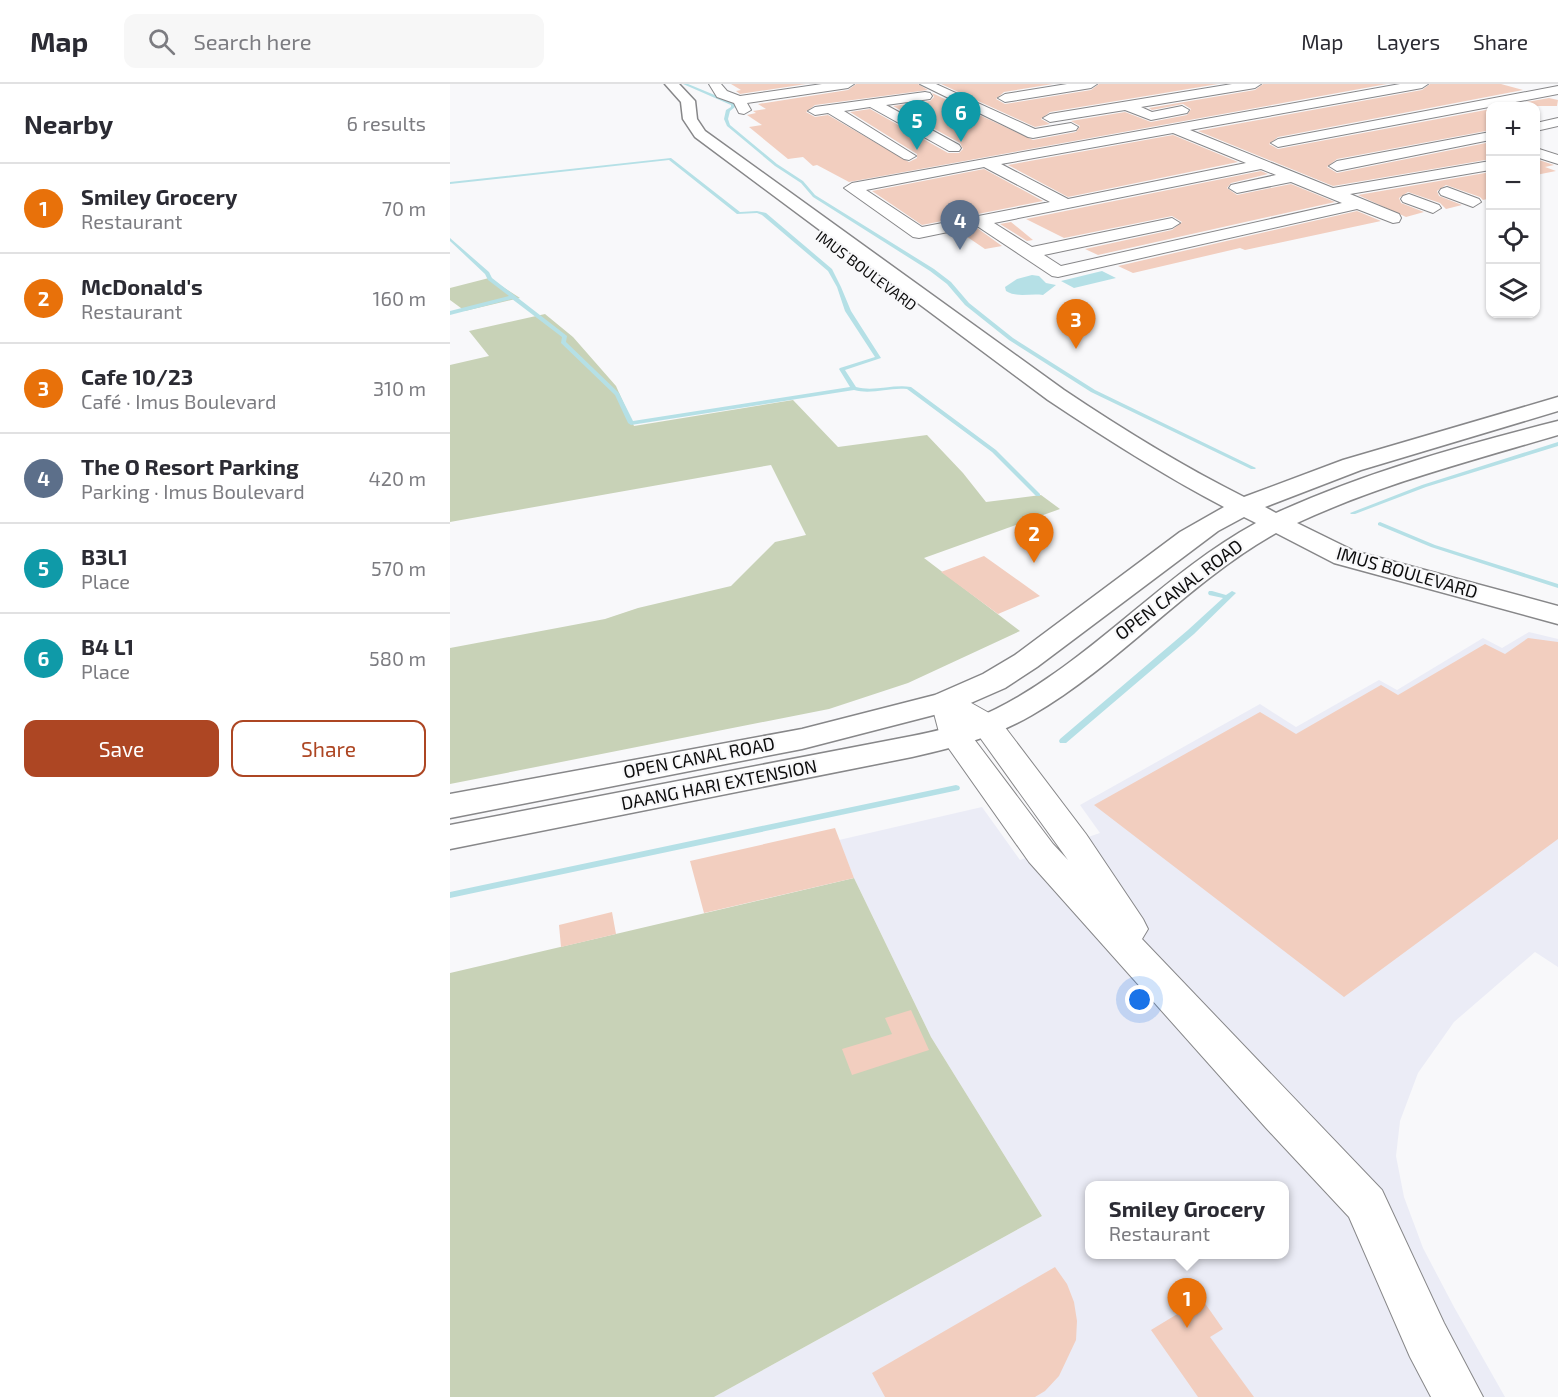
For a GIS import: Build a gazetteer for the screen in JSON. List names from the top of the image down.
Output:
{
  "streets": {
    "main road": ["IMUS BOULEVARD", "OPEN CANAL ROAD", "DAANG HARI EXTENSION"]
  },
  "crossings": [
    ["IMUS BOULEVARD", "OPEN CANAL ROAD"],
    ["OPEN CANAL ROAD", "DAANG HARI EXTENSION"]
  ],
  "page": {
    "header": "Map",
    "search": "Search here",
    "nav": ["Map", "Layers", "Share"],
    "heading": ["Nearby", "6 results"],
    "pins": [
      "6",
      "5",
      "4",
      "3",
      "2",
      "1"
    ],
    "map_buttons": ["+", "−"],
    "list": [
      {
        "mark": "1",
        "name": "Smiley Grocery",
        "note": "Restaurant",
        "value": "70 m"
      },
      {
        "mark": "2",
        "name": "McDonald's",
        "note": "Restaurant",
        "value": "160 m"
      },
      {
        "mark": "3",
        "name": "Cafe 10/23",
        "note": "Café · Imus Boulevard",
        "value": "310 m"
      },
      {
        "mark": "4",
        "name": "The O Resort Parking",
        "note": "Parking · Imus Boulevard",
        "value": "420 m"
      },
      {
        "mark": "5",
        "name": "B3L1",
        "note": "Place",
        "value": "570 m"
      },
      {
        "mark": "6",
        "name": "B4 L1",
        "note": "Place",
        "value": "580 m"
      }
    ],
    "buttons": ["Save", "Share"],
    "popup": ["Smiley Grocery", "Restaurant"]
  }
}
